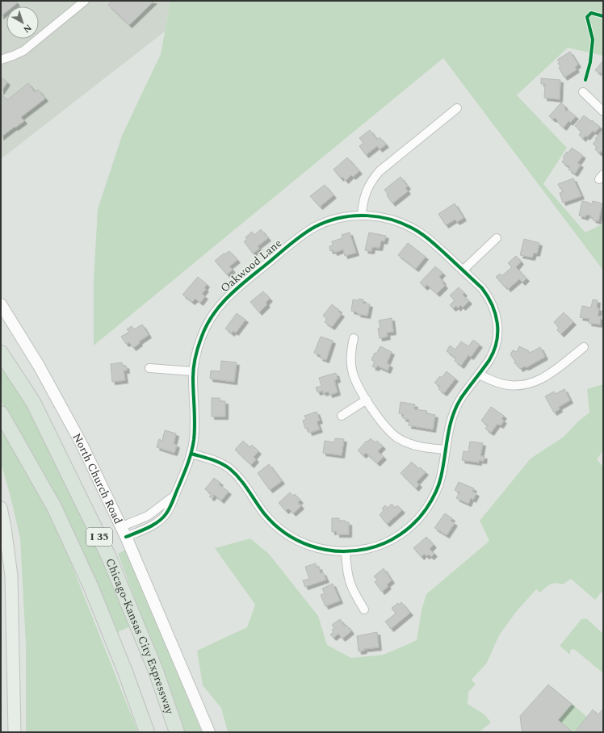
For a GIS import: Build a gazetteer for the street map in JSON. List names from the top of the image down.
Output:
{
  "streets": {
    "highway": ["I 35", "Chicago-Kansas City Expressway"],
    "main road": ["North Church Road"],
    "street": ["Oakwood Lane"]
  },
  "crossings": [
    ["Oakwood Lane", "North Church Road"]
  ],
  "north": "bottom right"
}
